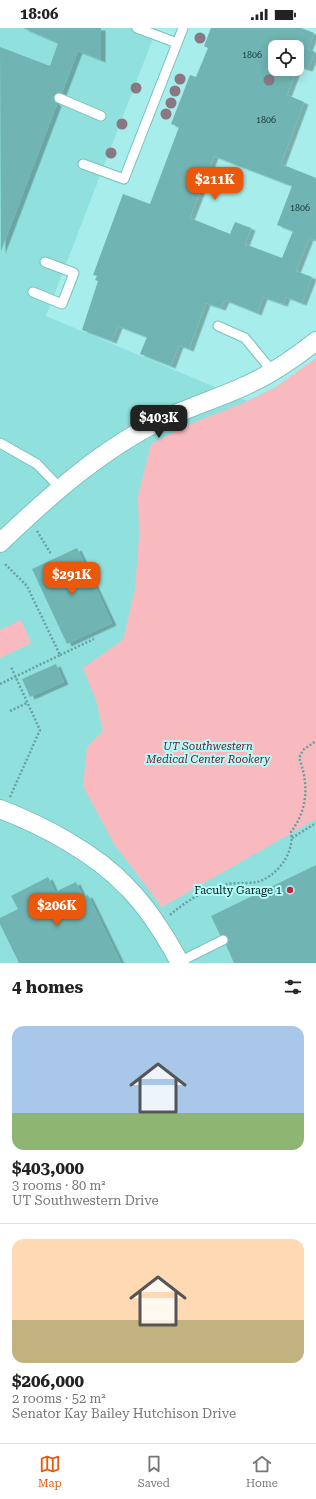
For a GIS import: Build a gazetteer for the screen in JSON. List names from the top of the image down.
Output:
{
  "parks": ["UT Southwestern Medical Center Rookery"],
  "places": ["Faculty Garage 1"],
  "house_numbers": ["1806", "1806", "1806"],
  "page": {
    "status": "18:06",
    "price": [
      "$211K",
      "$403K",
      "$291K",
      "$206K"
    ],
    "heading": "4 homes",
    "list": [
      {
        "name": "$403,000",
        "note": "3 rooms · 80 m² · UT Southwestern Drive"
      },
      {
        "name": "$206,000",
        "note": "2 rooms · 52 m² · Senator Kay Bailey Hutchison Drive"
      }
    ],
    "tabs": ["Map", "Saved", "Home"]
  }
}
